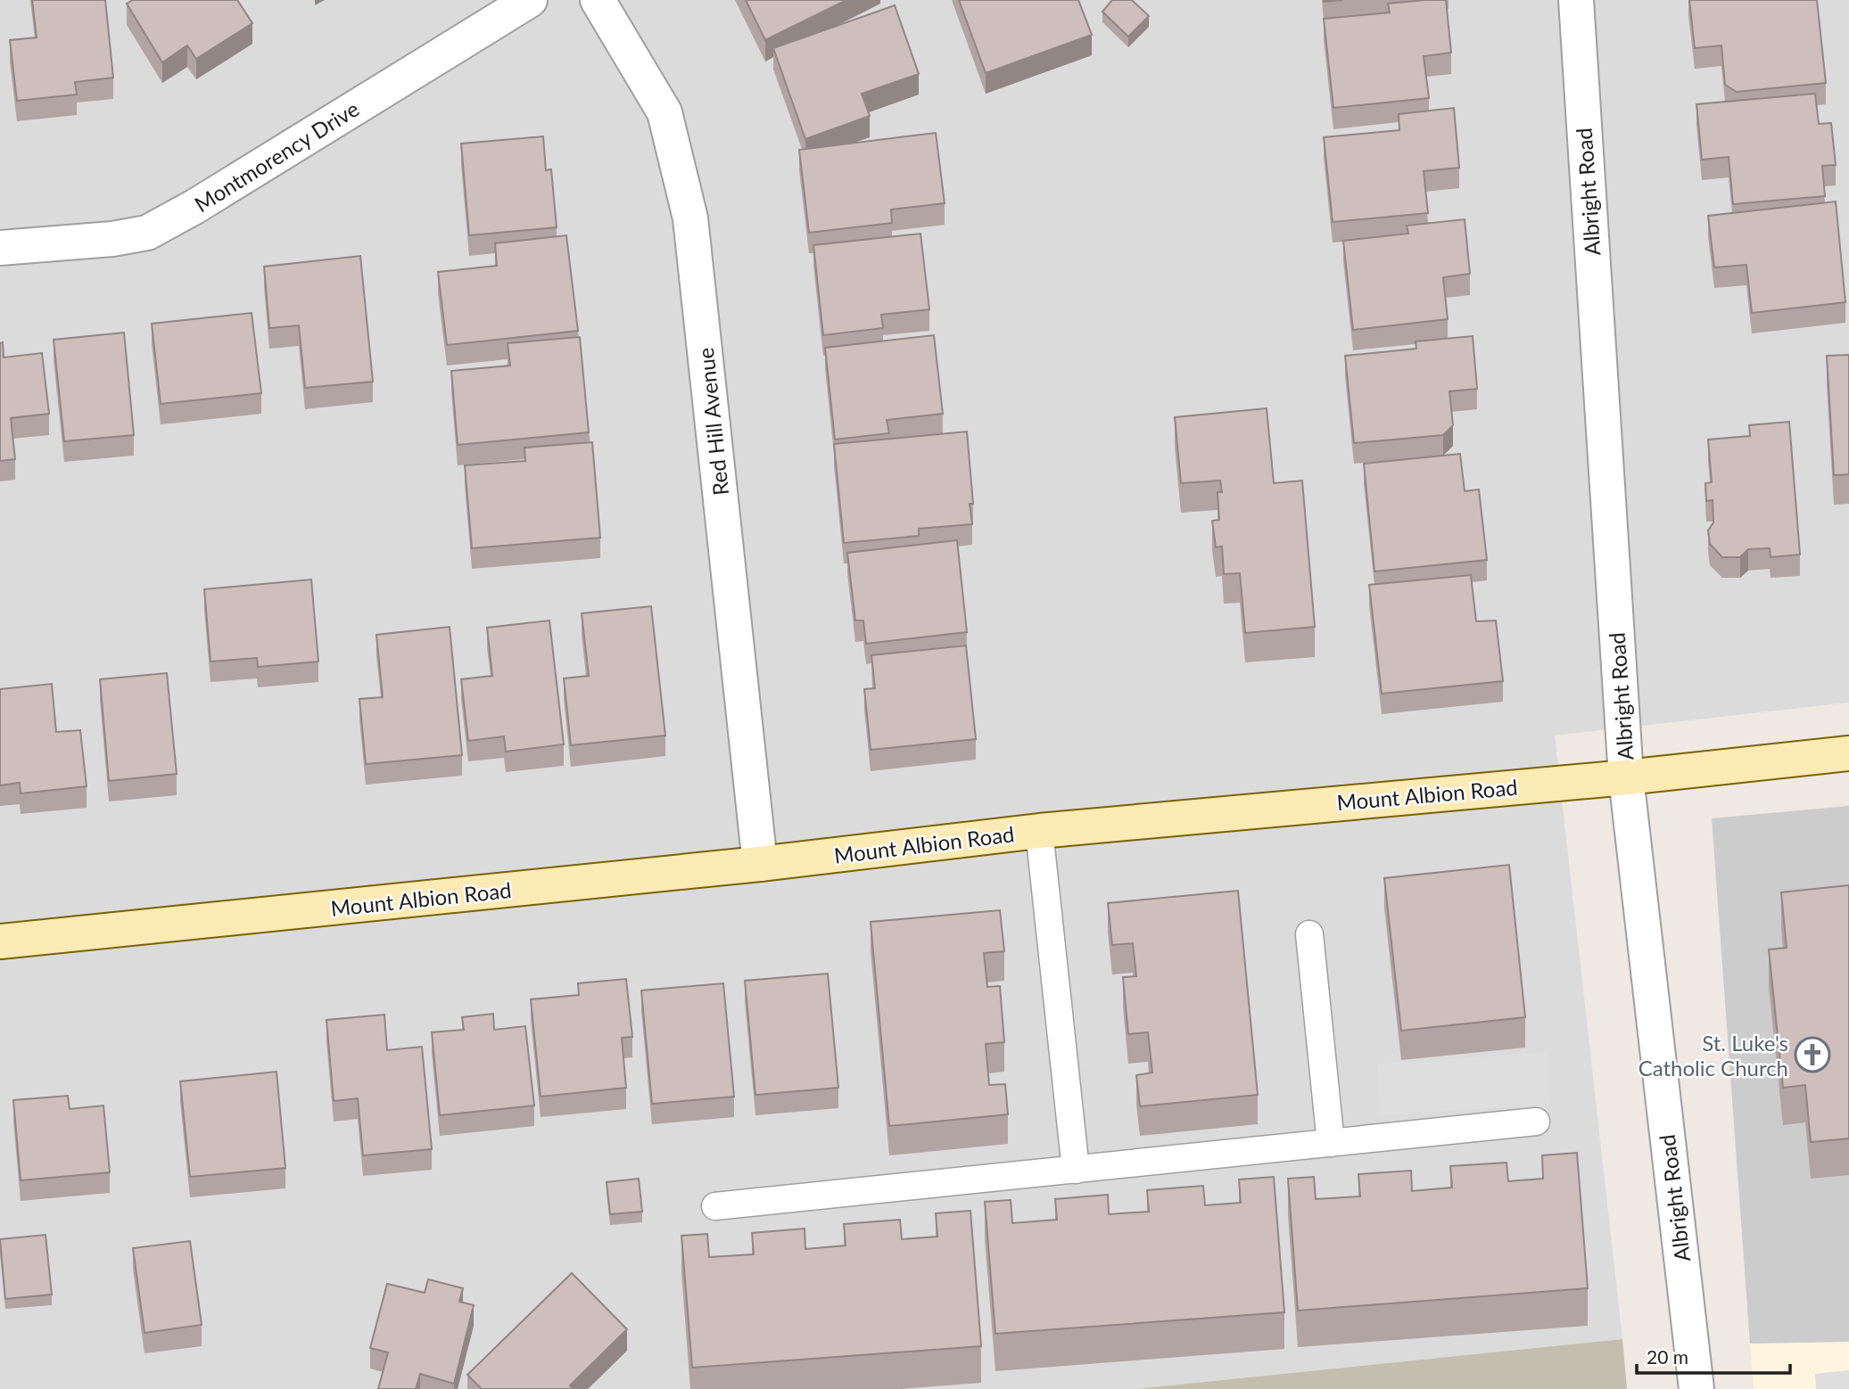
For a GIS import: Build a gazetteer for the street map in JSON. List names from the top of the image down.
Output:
{
  "streets": {
    "street": [
      "Montmorency Drive",
      "Albright Road",
      "Red Hill Avenue",
      "Mount Albion Road"
    ]
  },
  "crossings": [
    ["Albright Road", "Mount Albion Road"],
    ["Red Hill Avenue", "Mount Albion Road"]
  ],
  "places": {
    "church": ["St. Luke's Catholic Church"]
  },
  "scale_bar": "20 m"
}
